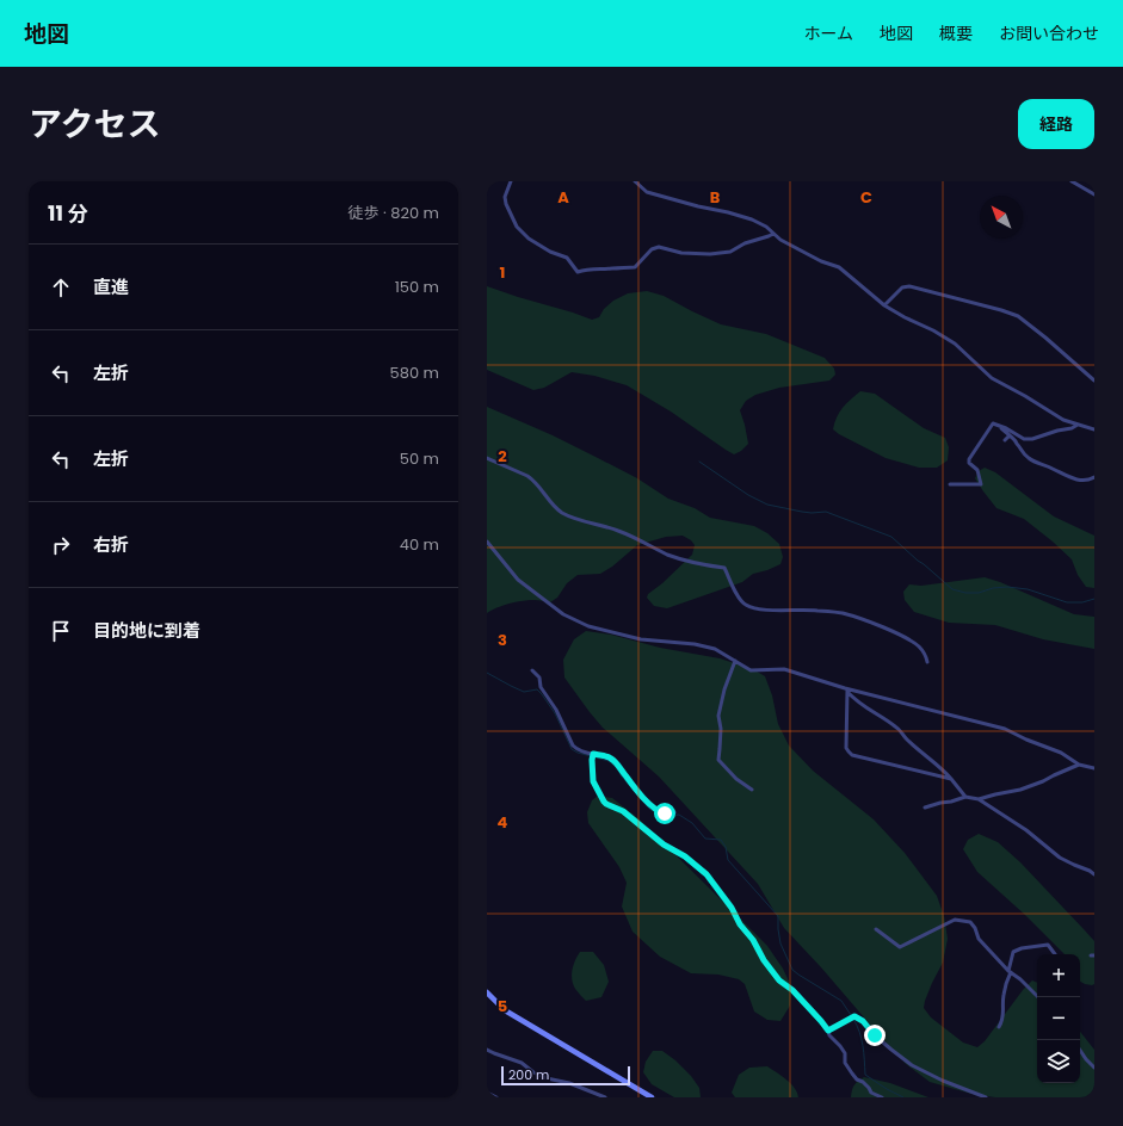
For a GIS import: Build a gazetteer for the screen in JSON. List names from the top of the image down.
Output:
{
  "scale_bar": "200 m",
  "north": "top left",
  "page": {
    "header": "地図",
    "nav": [
      "ホーム",
      "地図",
      "概要",
      "お問い合わせ"
    ],
    "title": "アクセス",
    "buttons": "経路",
    "heading": ["11 分", "徒歩 · 820 m"],
    "list": [
      ["直進", "150 m"],
      ["左折", "580 m"],
      ["左折", "50 m"],
      ["右折", "40 m"],
      "目的地に到着"
    ],
    "map_buttons": ["+", "−"],
    "scale": "200 m"
  },
  "grid": {
    "columns": ["A", "B", "C"],
    "rows": [
      "1",
      "2",
      "3",
      "4",
      "5"
    ]
  }
}
